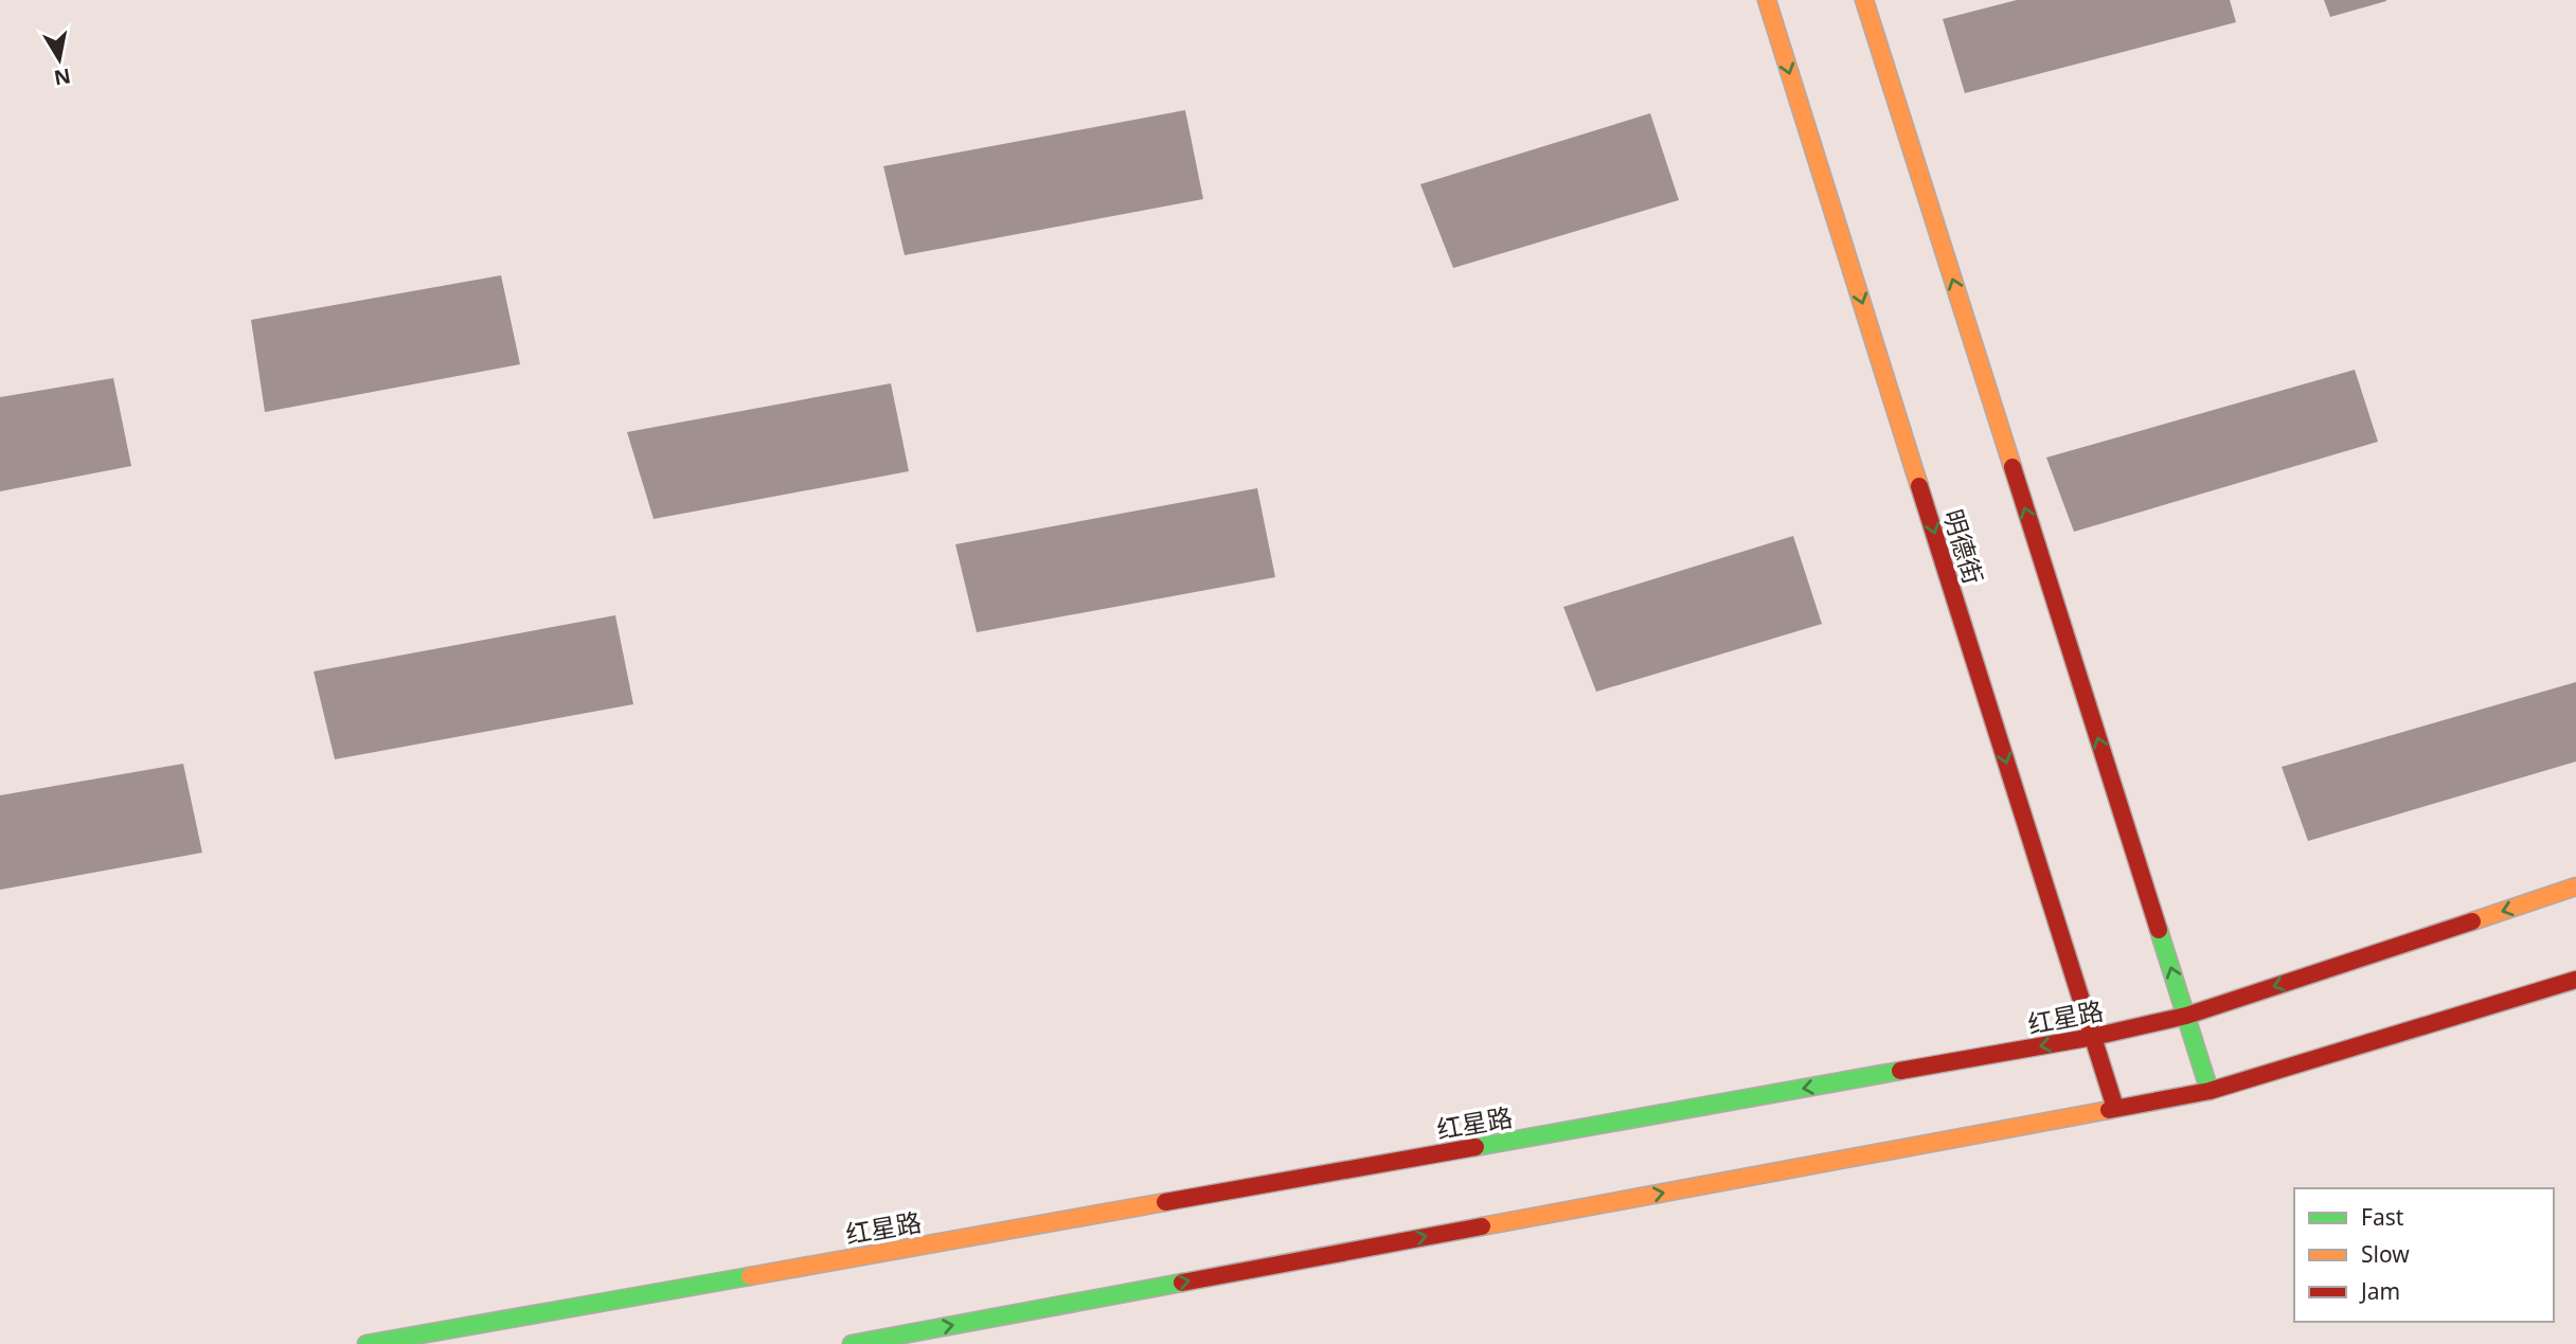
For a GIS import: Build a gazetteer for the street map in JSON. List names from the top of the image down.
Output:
{
  "streets": {
    "street": ["明德街", "红星路"]
  },
  "crossings": [
    ["明德街", "红星路"]
  ],
  "legend": ["Fast", "Slow", "Jam"],
  "north": "bottom"
}
